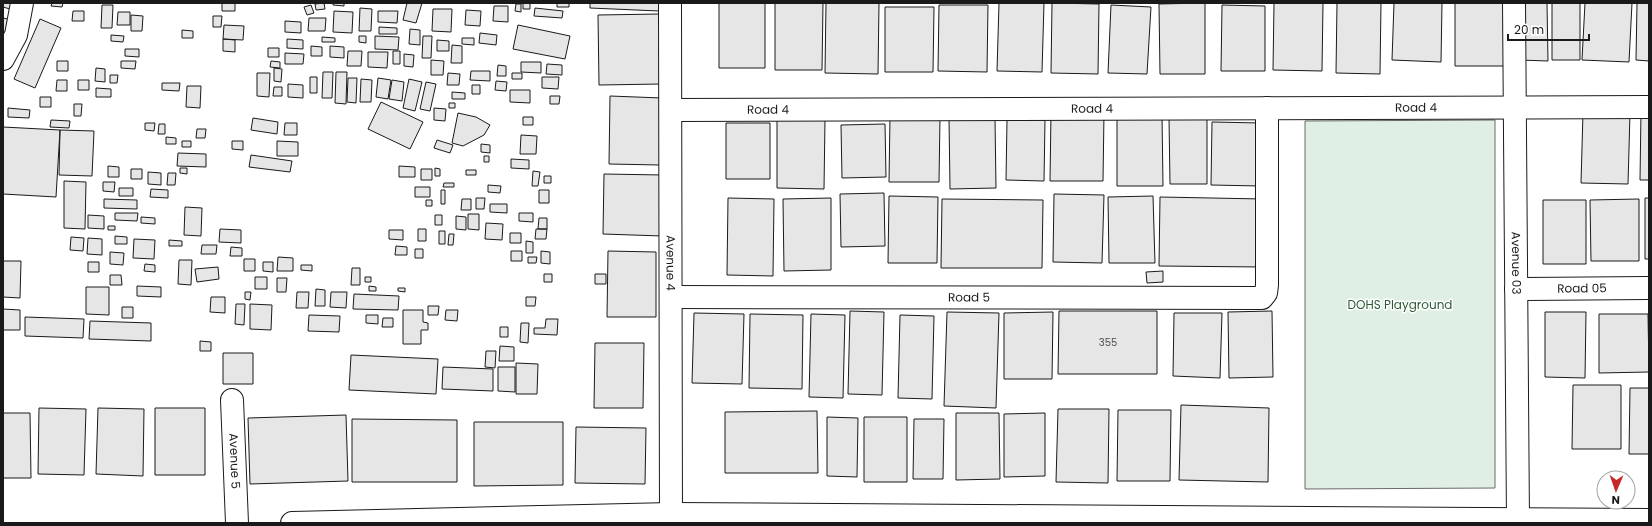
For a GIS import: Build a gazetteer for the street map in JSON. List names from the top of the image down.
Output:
{
  "streets": {
    "street": [
      "Road 4",
      "Avenue 4",
      "Avenue 03",
      "Road 05",
      "Road 5",
      "Avenue 5"
    ]
  },
  "crossings": [
    ["Road 4", "Avenue 4"],
    ["Road 4", "Avenue 03"],
    ["Road 4", "Road 5"],
    ["Avenue 4", "Road 5"],
    ["Avenue 03", "Road 05"]
  ],
  "parks": ["DOHS Playground"],
  "house_numbers": ["355"],
  "scale_bar": "20 m",
  "north": "bottom"
}
